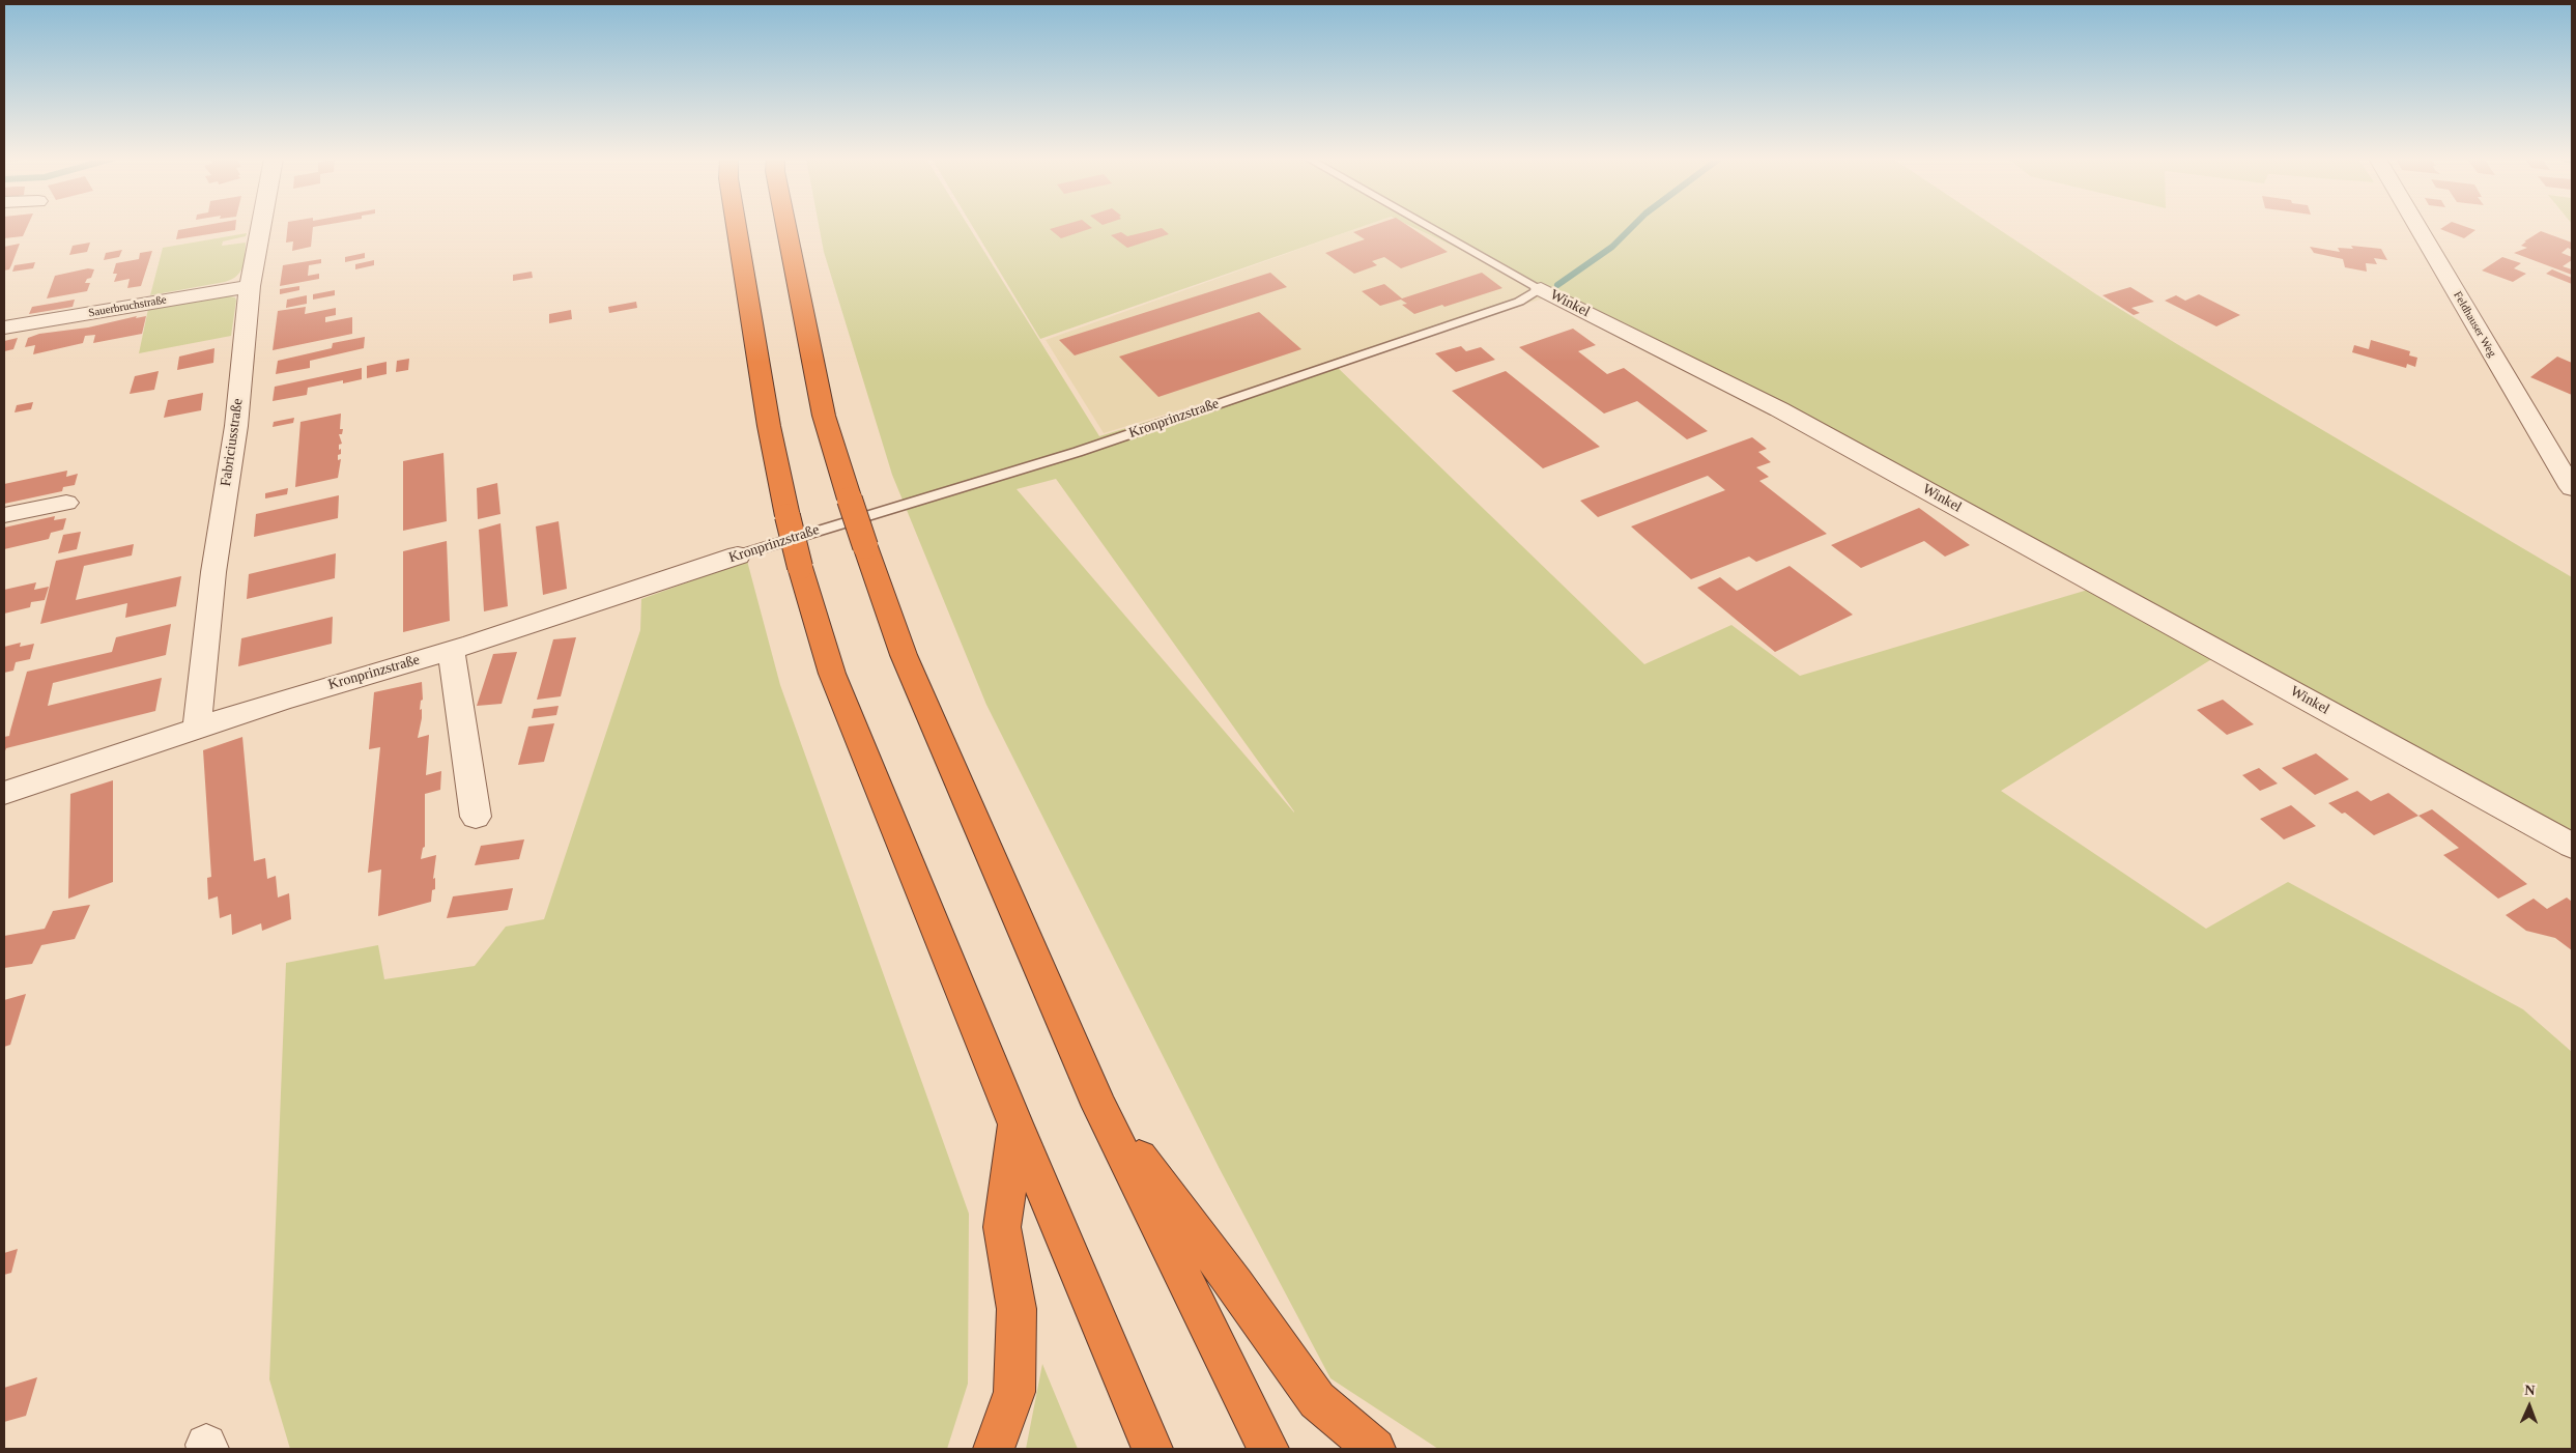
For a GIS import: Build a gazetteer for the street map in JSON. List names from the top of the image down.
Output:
{
  "streets": {
    "street": [
      "Winkel",
      "Sauerbruchstraße",
      "Feldhauser Weg",
      "Kronprinzstraße",
      "Fabriciusstraße"
    ]
  },
  "crossings": [
    ["Winkel", "Kronprinzstraße"],
    ["Sauerbruchstraße", "Fabriciusstraße"],
    ["Kronprinzstraße", "Fabriciusstraße"]
  ],
  "north": "top"
}
